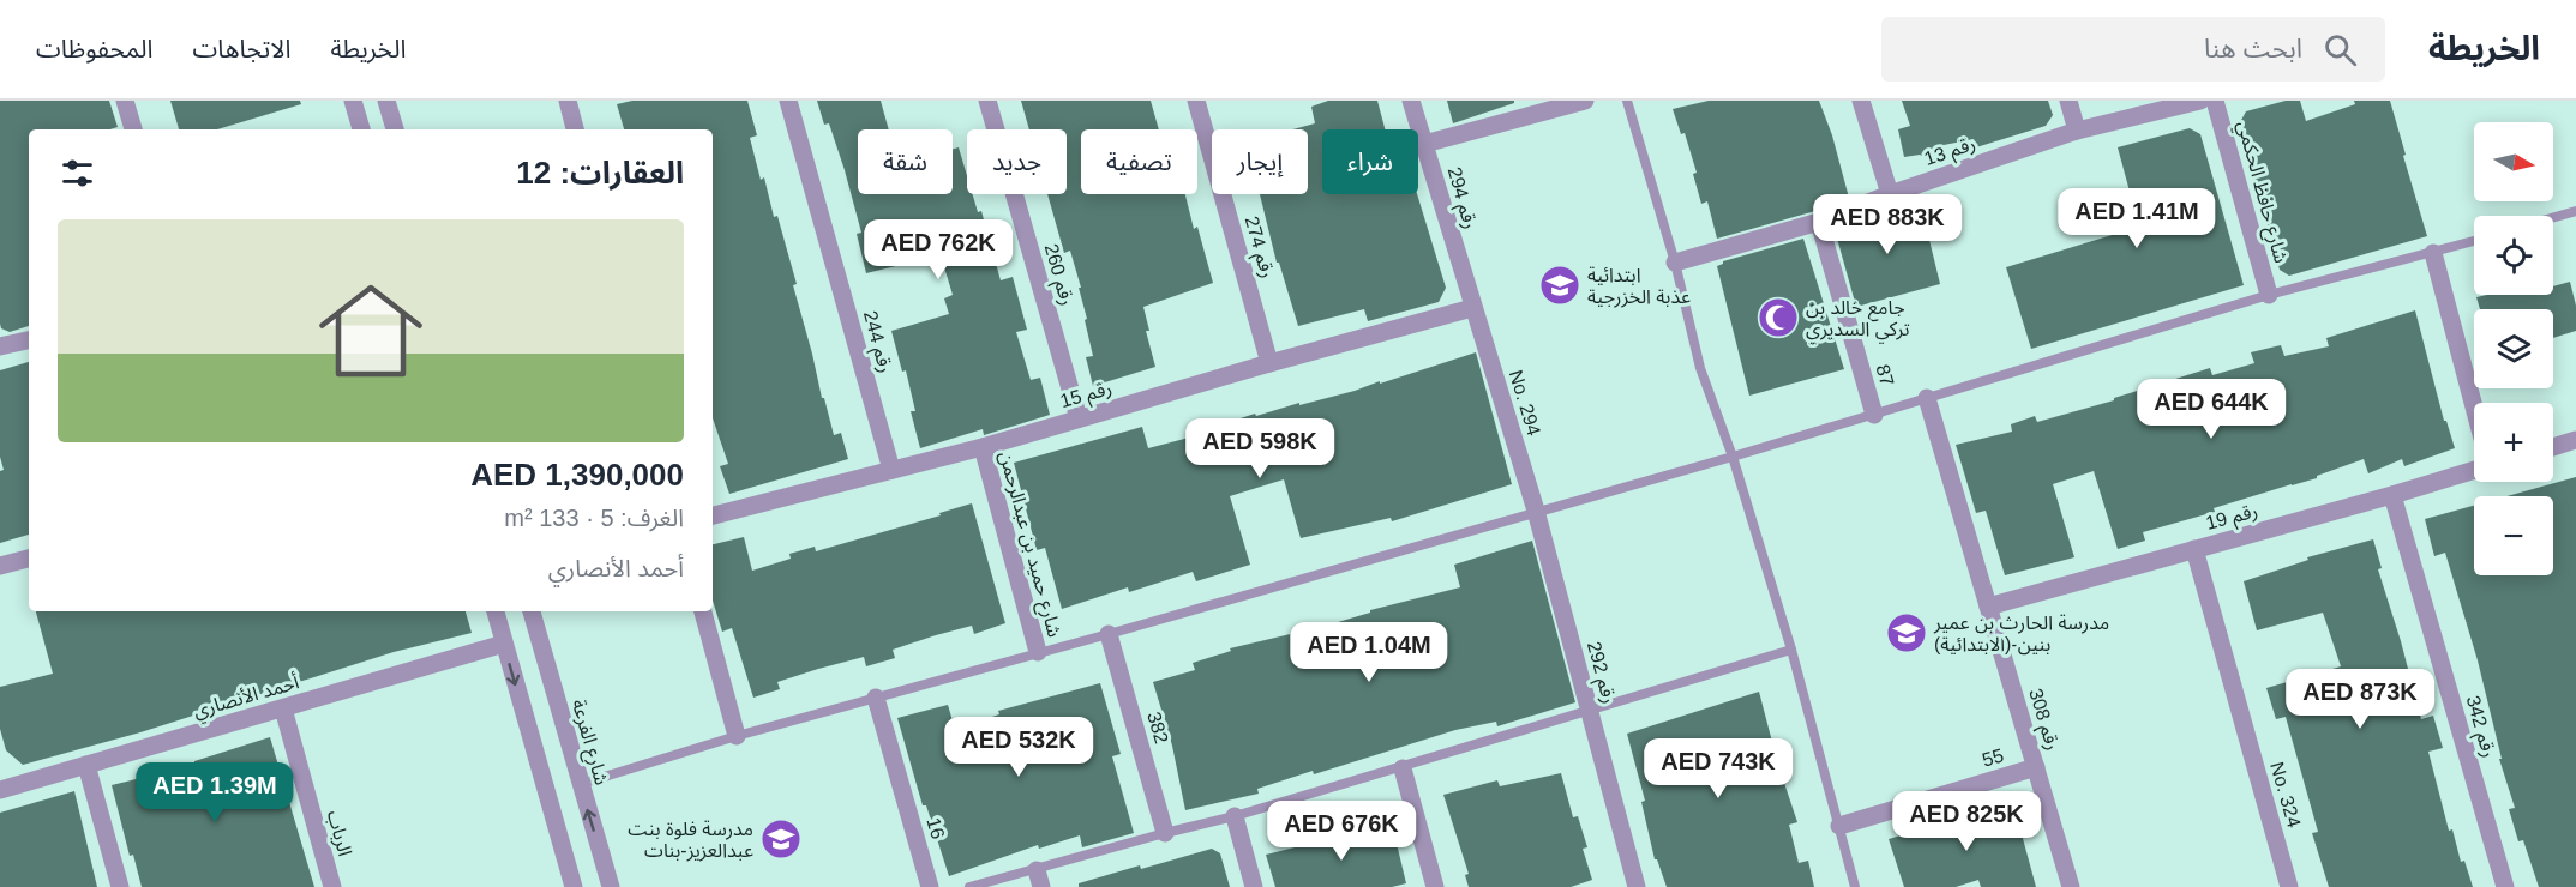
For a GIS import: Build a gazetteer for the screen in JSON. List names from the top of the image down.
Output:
{
  "streets": {
    "street": [
      "رقم 13",
      "شارع حافظ الحكمي",
      "رقم 294",
      "رقم 274",
      "رقم 260",
      "رقم 244",
      "87",
      "رقم 15",
      "No. 294",
      "رقم 19",
      "شارع حميد بن عبدالرحمن",
      "رقم 292",
      "أحمد الأنصاري",
      "رقم 308",
      "رقم 342",
      "382",
      "شارع الفرعة",
      "55",
      "No. 324",
      "16",
      "الرباب"
    ]
  },
  "crossings": [
    ["رقم 13", "87"],
    ["رقم 294", "رقم 15"],
    ["رقم 294", "No. 294"],
    ["رقم 274", "رقم 15"],
    ["رقم 260", "رقم 15"],
    ["رقم 244", "رقم 15"],
    ["رقم 15", "No. 294"],
    ["رقم 15", "شارع حميد بن عبدالرحمن"],
    ["No. 294", "رقم 292"],
    ["رقم 19", "رقم 308"],
    ["رقم 19", "رقم 342"],
    ["رقم 19", "No. 324"],
    ["أحمد الأنصاري", "الرباب"],
    ["رقم 308", "55"]
  ],
  "places": {
    "school or university": ["ابتدائية عذبة الخزرجية", "مدرسة الحارث بن عمير (الابتدائية)-بنين", "مدرسة فلوة بنت عبدالعزيز-بنات"],
    "mosque": ["جامع خالد بن تركي السديري"]
  },
  "north": "right",
  "page": {
    "header": "الخريطة",
    "search": "ابحث هنا",
    "nav": ["الخريطة", "الاتجاهات", "المحفوظات"],
    "map_buttons": ["+", "−"],
    "chip": [
      "شراء",
      "إيجار",
      "تصفية",
      "جديد",
      "شقة"
    ],
    "heading": "العقارات: 12",
    "price": [
      "AED 1.41M",
      "AED 883K",
      "AED 762K",
      "AED 644K",
      "AED 598K",
      "AED 1.04M",
      "AED 873K",
      "AED 532K",
      "AED 743K",
      "AED 1.39M",
      "AED 825K",
      "AED 676K"
    ],
    "list": [
      {
        "name": "AED 1,390,000",
        "note": "الغرف: 5 · 133 m² · أحمد الأنصاري"
      }
    ]
  }
}
